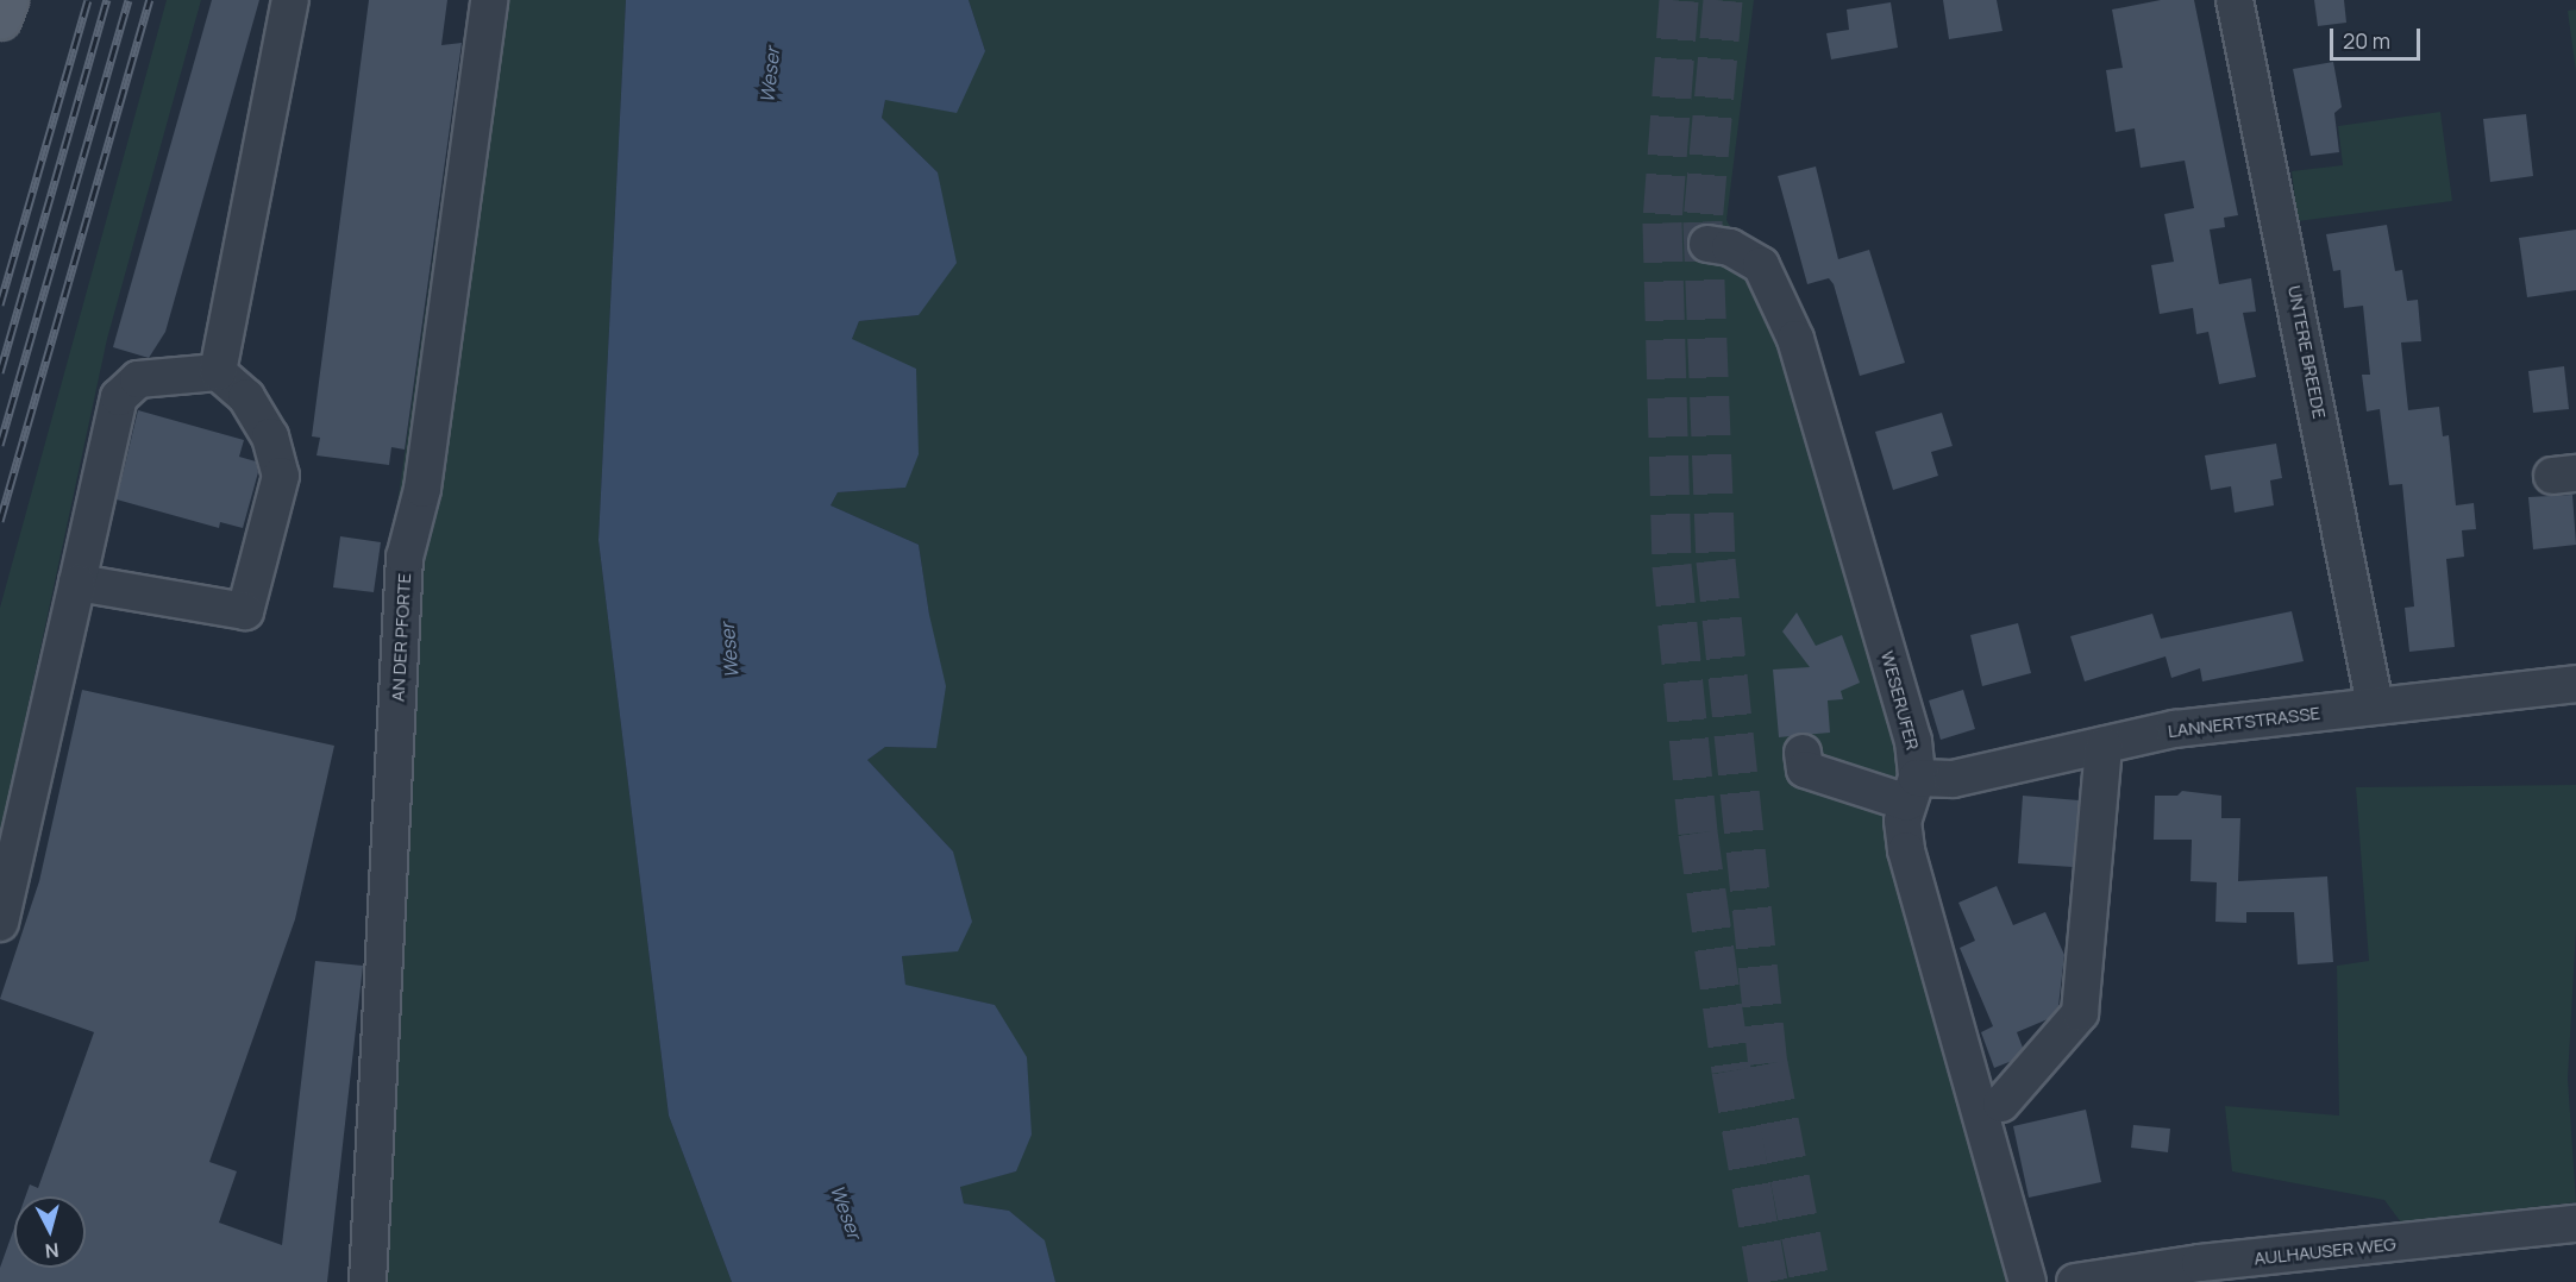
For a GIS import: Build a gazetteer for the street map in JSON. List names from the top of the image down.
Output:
{
  "streets": {
    "street": [
      "UNTERE BREEDE",
      "AN DER PFORTE",
      "WESERUFER",
      "LANNERTSTRASSE",
      "AULHAUSER WEG"
    ]
  },
  "crossings": [
    ["UNTERE BREEDE", "LANNERTSTRASSE"],
    ["WESERUFER", "LANNERTSTRASSE"]
  ],
  "water": ["Weser"],
  "scale_bar": "20 m",
  "north": "bottom"
}
